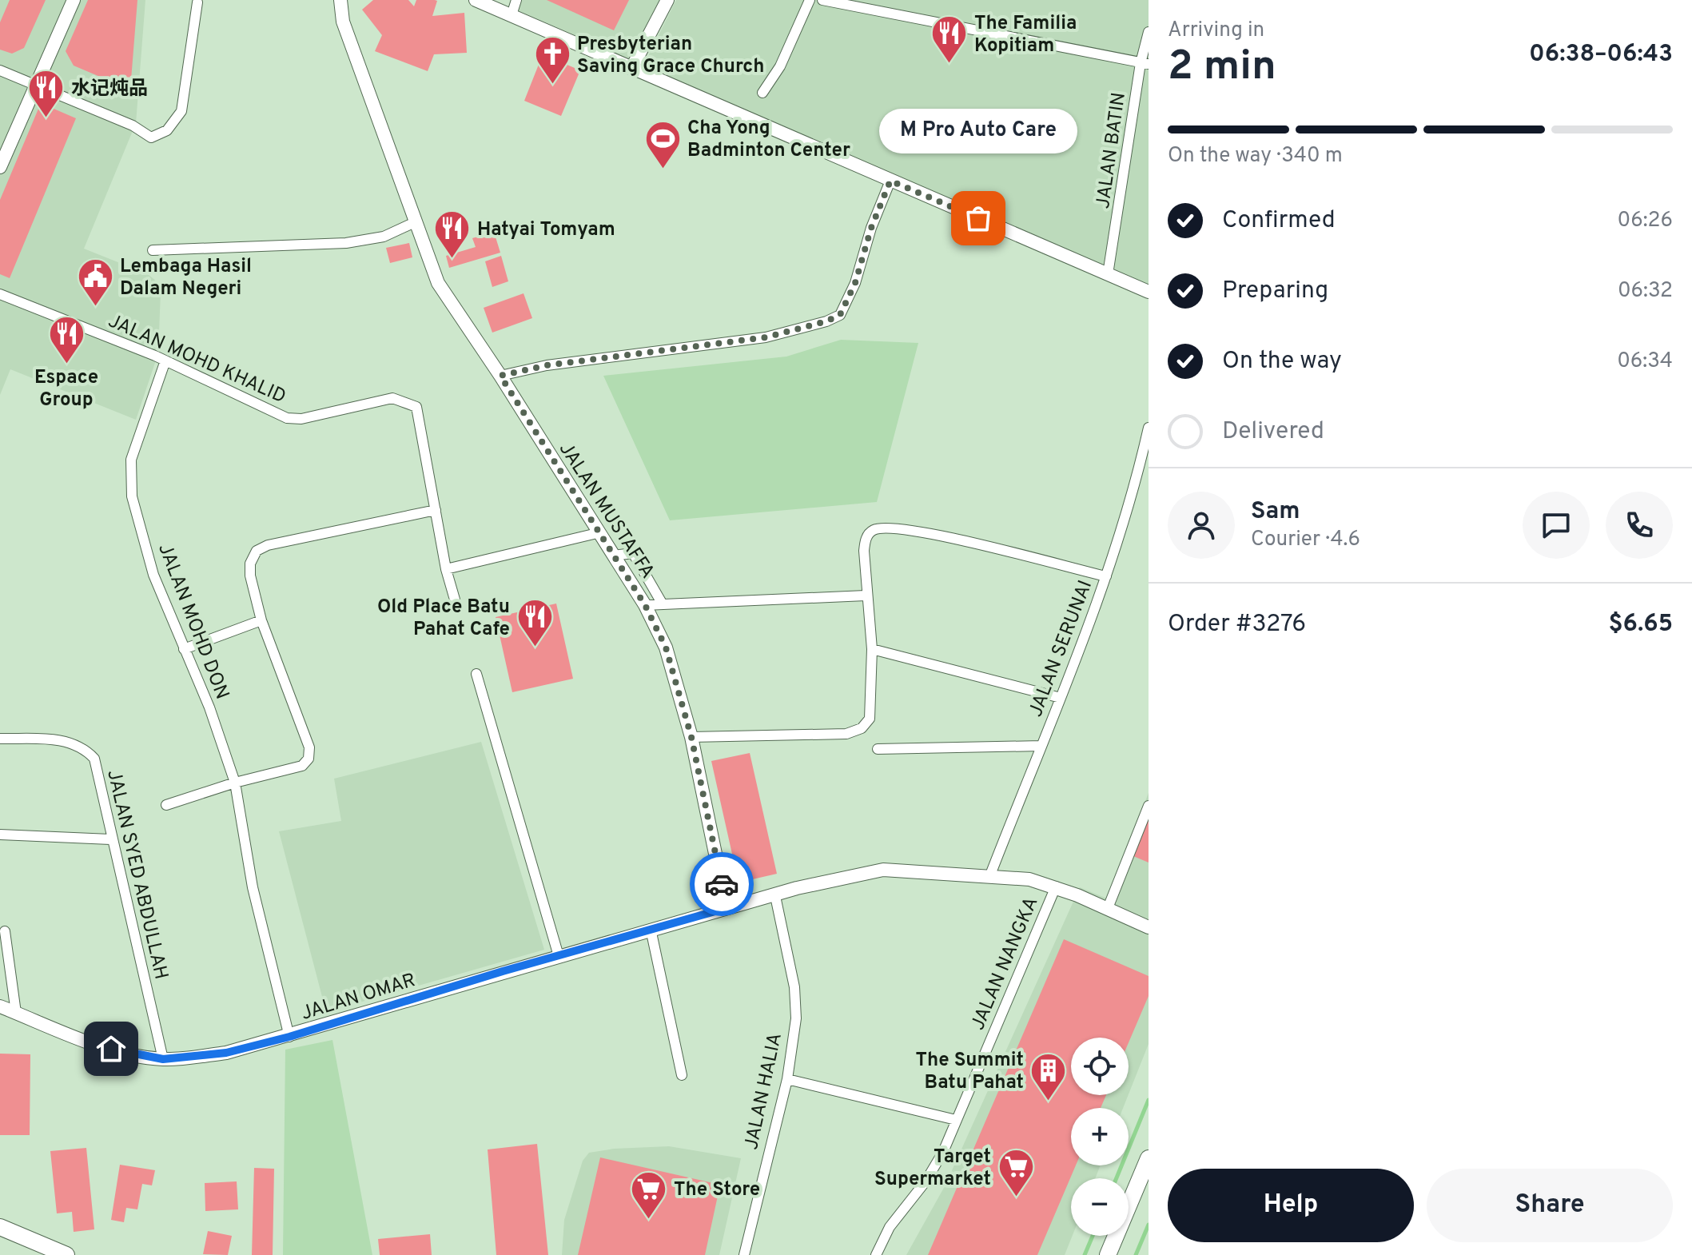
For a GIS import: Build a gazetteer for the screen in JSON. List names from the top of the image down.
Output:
{
  "streets": {
    "street": [
      "JALAN BATIN",
      "JALAN MOHD KHALID",
      "JALAN MUSTAFFA",
      "JALAN MOHD DON",
      "JALAN SERUNAI",
      "JALAN SYED ABDULLAH",
      "JALAN NANGKA",
      "JALAN OMAR",
      "JALAN HALIA"
    ]
  },
  "crossings": [
    ["JALAN MOHD KHALID", "JALAN MOHD DON"],
    ["JALAN MUSTAFFA", "JALAN OMAR"],
    ["JALAN MOHD DON", "JALAN OMAR"],
    ["JALAN SYED ABDULLAH", "JALAN OMAR"]
  ],
  "places": {
    "restaurant": [
      "The Familia Kopitiam",
      "水记炖品",
      "Hatyai Tomyam",
      "Espace Group",
      "Old Place Batu Pahat Cafe"
    ],
    "church": ["Presbyterian Saving Grace Church"],
    "sports": ["Cha Yong Badminton Center"],
    "other": ["M Pro Auto Care"],
    "public building": ["Lembaga Hasil Dalam Negeri"],
    "building": ["The Summit Batu Pahat"],
    "supermarket": ["Target Supermarket", "The Store"]
  },
  "page": {
    "heading": ["2 min", "Arriving in", "06:38–06:43"],
    "panel": [
      "Sam",
      "Courier · 4.6",
      "Order #3276",
      "$6.65"
    ],
    "bubble": "M Pro Auto Care",
    "bar": "On the way · 340 m",
    "list": [
      ["Confirmed", "06:26"],
      ["Preparing", "06:32"],
      ["On the way", "06:34"],
      "Delivered"
    ],
    "map_buttons": ["+", "−"],
    "buttons": ["Help", "Share"]
  }
}
